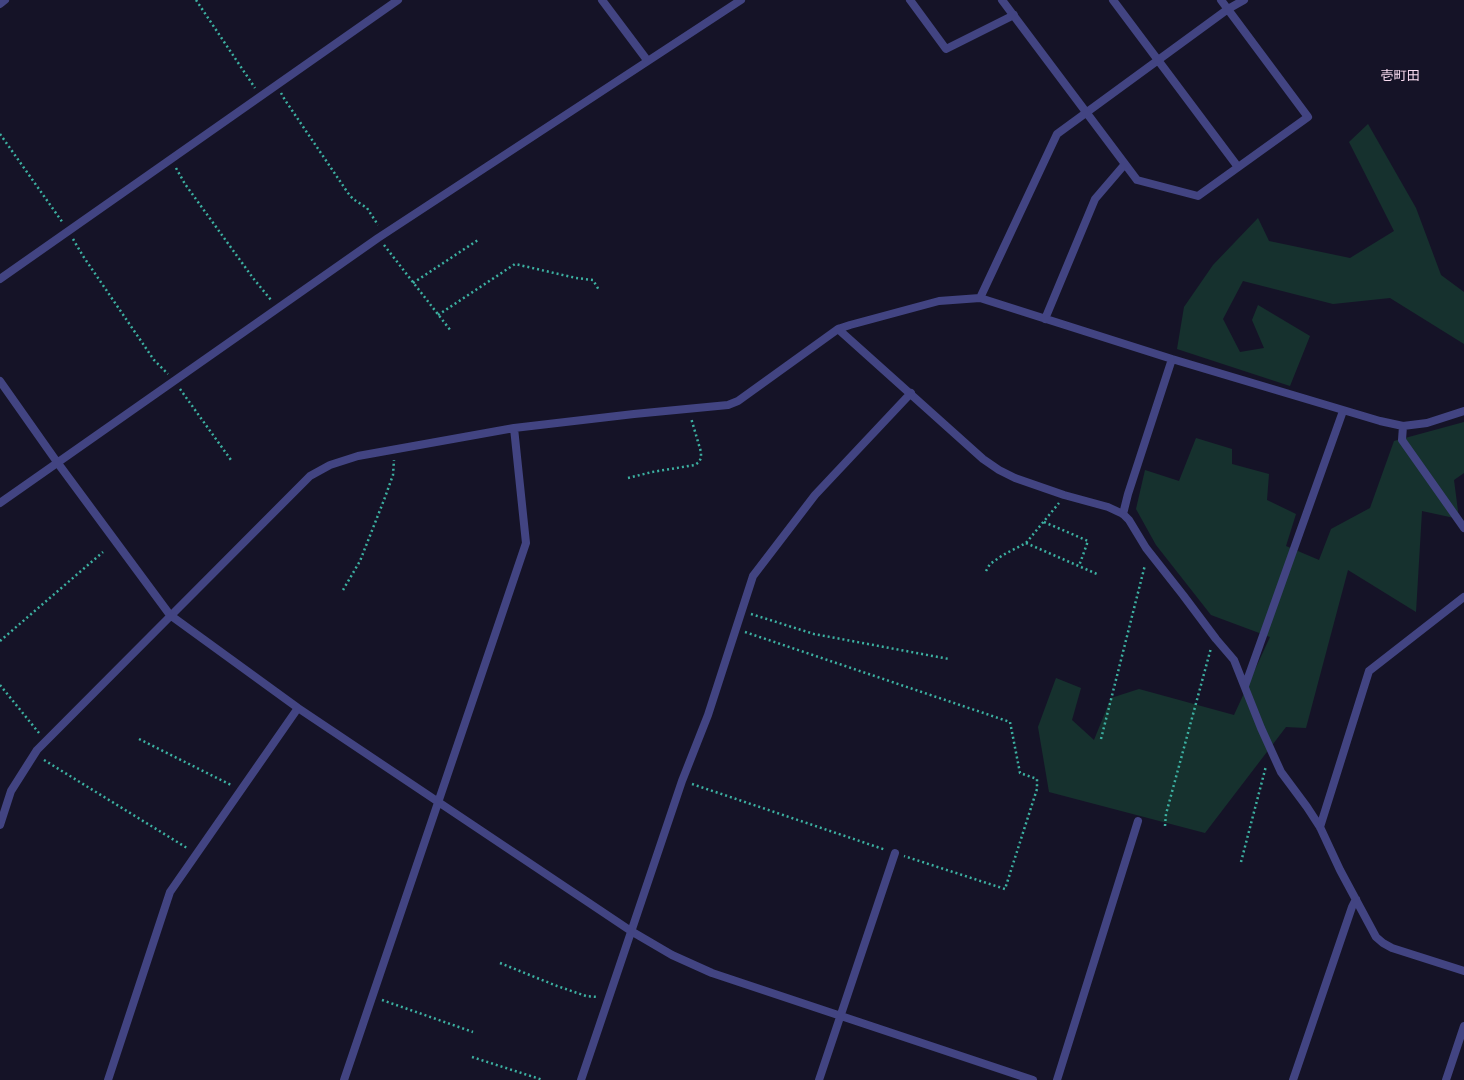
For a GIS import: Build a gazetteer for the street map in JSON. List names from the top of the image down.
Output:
{
  "districts": ["壱町田"]
}
